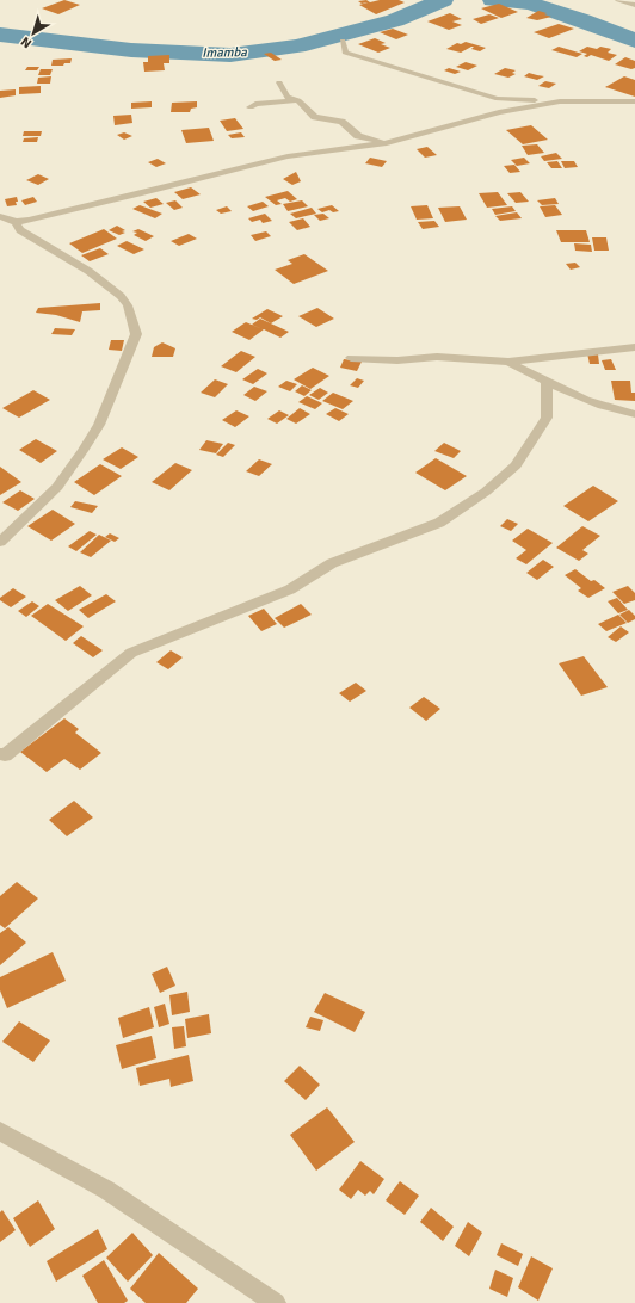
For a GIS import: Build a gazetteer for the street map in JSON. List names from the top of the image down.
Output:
{
  "water": ["Imamba"],
  "north": "bottom left"
}
